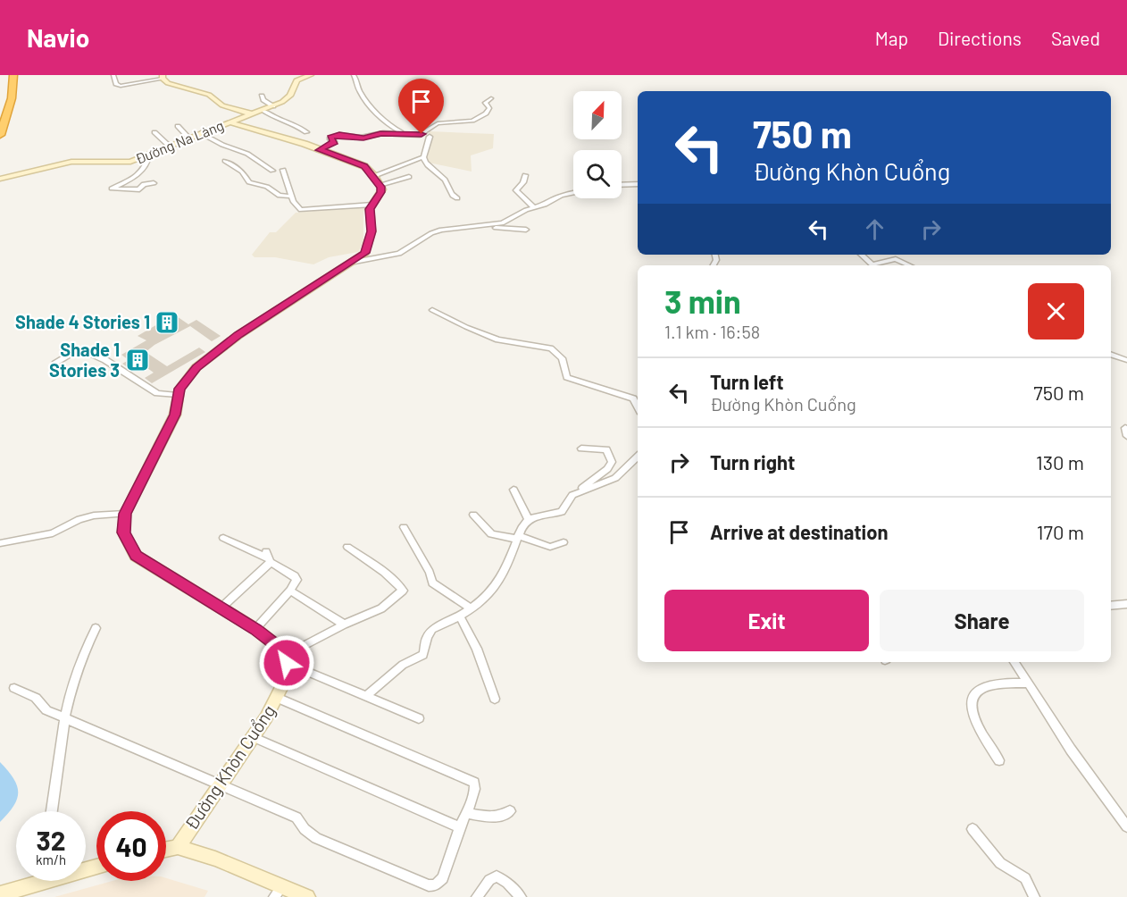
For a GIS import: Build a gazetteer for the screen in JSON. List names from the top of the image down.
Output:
{
  "streets": {
    "street": ["Đường Na Làng", "Đường Khòn Cuổng"]
  },
  "places": {
    "building": ["Shade 4 Stories 1", "Shade 1 Stories 3"]
  },
  "north": "top right",
  "page": {
    "header": "Navio",
    "nav": ["Map", "Directions", "Saved"],
    "turn": ["750 m", "Đường Khòn Cuổng"],
    "heading": ["3 min", "1.1 km · 16:58"],
    "list": [
      {
        "name": "Turn left",
        "note": "Đường Khòn Cuổng",
        "value": "750 m"
      },
      {
        "name": "Turn right",
        "value": "130 m"
      },
      {
        "name": "Arrive at destination",
        "value": "170 m"
      }
    ],
    "buttons": ["Exit", "Share"],
    "speed": "32 km/h",
    "limit": "40"
  }
}
